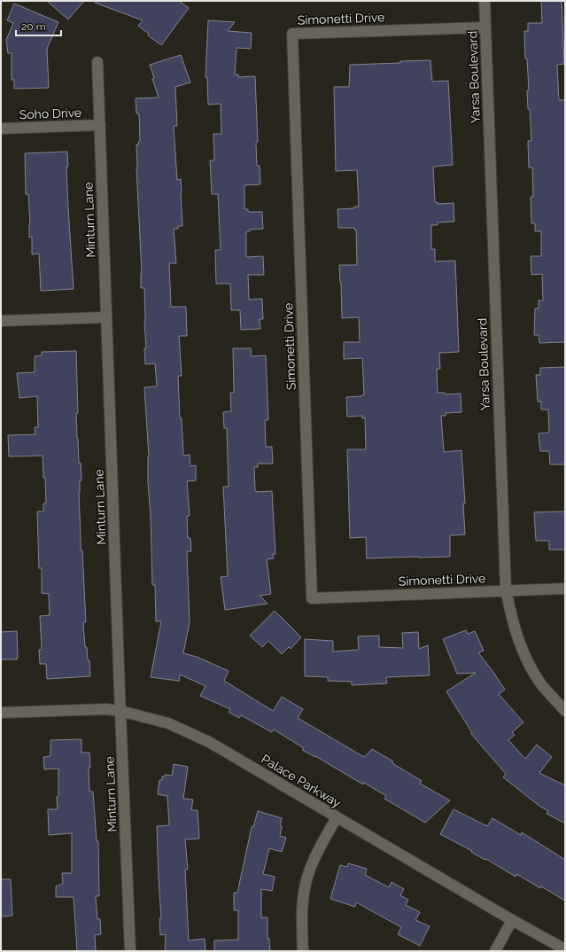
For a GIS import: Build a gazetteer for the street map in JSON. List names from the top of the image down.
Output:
{
  "streets": {
    "street": [
      "Simonetti Drive",
      "Yarsa Boulevard",
      "Soho Drive",
      "Minturn Lane",
      "Palace Parkway"
    ]
  },
  "crossings": [
    ["Simonetti Drive", "Yarsa Boulevard"],
    ["Soho Drive", "Minturn Lane"],
    ["Minturn Lane", "Palace Parkway"]
  ],
  "scale_bar": "20 m"
}
